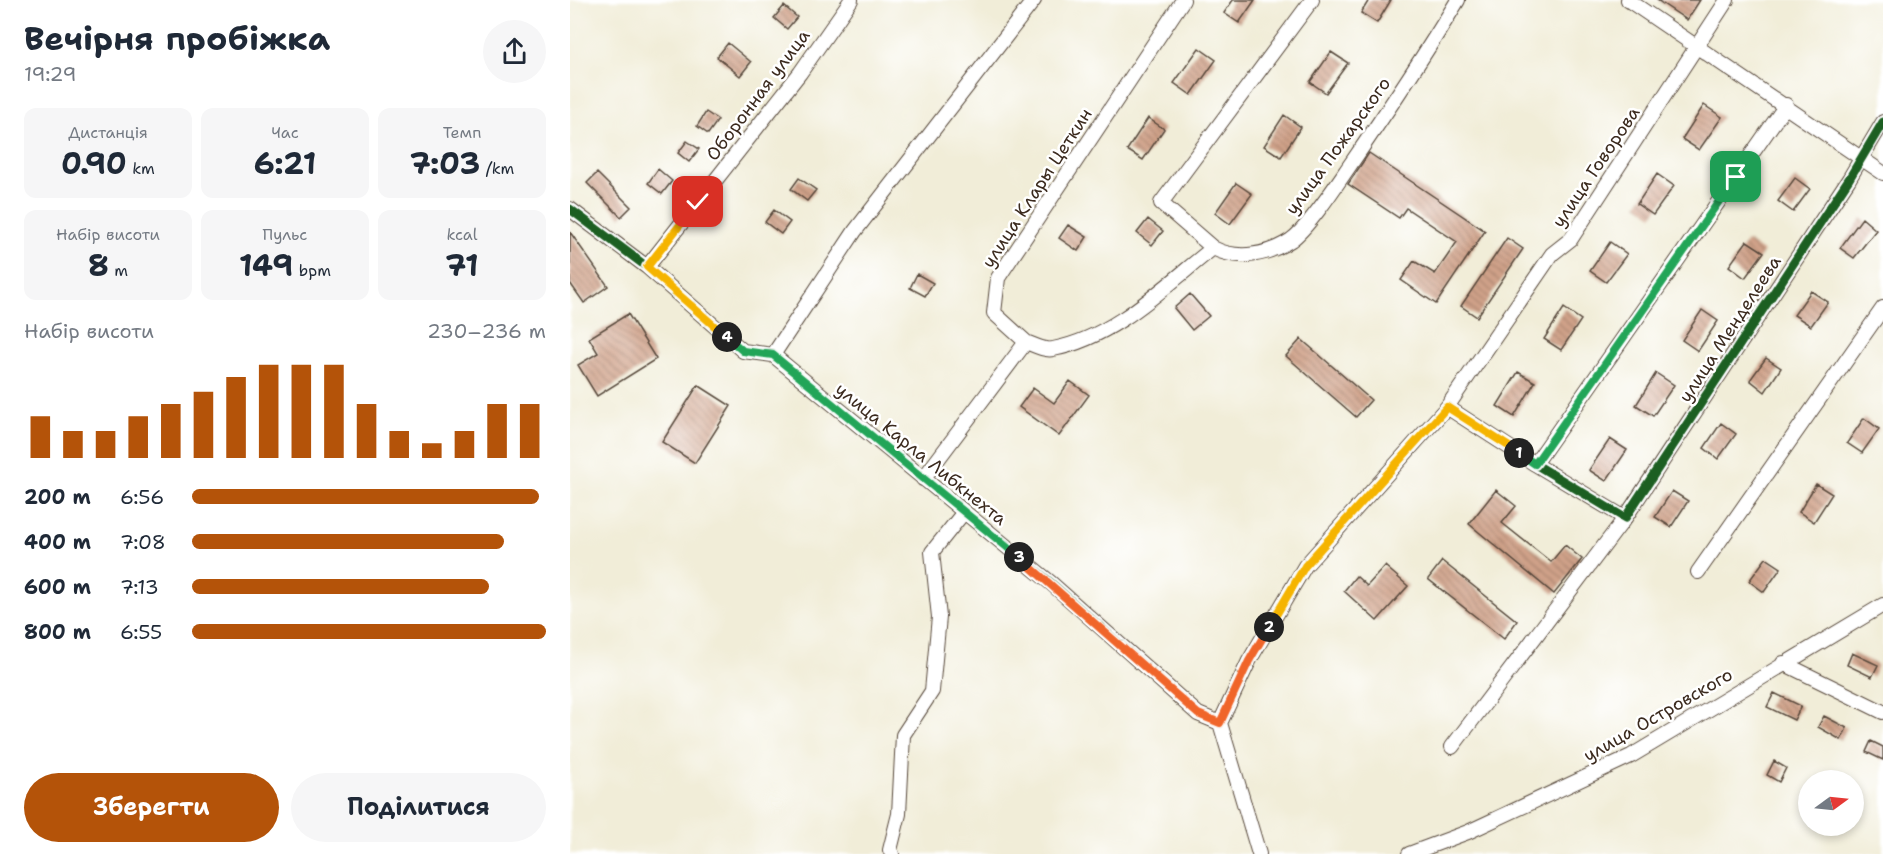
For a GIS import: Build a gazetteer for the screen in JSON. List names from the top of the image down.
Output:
{
  "streets": {
    "street": [
      "Оборонная улица",
      "улица Пожарского",
      "улица Говорова",
      "улица Клары Цеткин",
      "улица Менделеева",
      "улица Карла Либкнехта",
      "улица Островского"
    ]
  },
  "crossings": [
    ["улица Говорова", "улица Карла Либкнехта"]
  ],
  "north": "right",
  "page": {
    "heading": ["Вечірня пробіжка", "19:29"],
    "stats": [
      ["Дистанція", "0.90 km"],
      ["Час", "6:21"],
      ["Темп", "7:03 /km"],
      ["Набір висоти", "8 m"],
      ["Пульс", "149 bpm"],
      ["kcal", "71"]
    ],
    "chart": ["Набір висоти", "230–236 m"],
    "pins": [
      "4",
      "1",
      "3",
      "2"
    ],
    "list": [
      {
        "name": "200 m",
        "note": "6:56"
      },
      {
        "name": "400 m",
        "note": "7:08"
      },
      {
        "name": "600 m",
        "note": "7:13"
      },
      {
        "name": "800 m",
        "note": "6:55"
      }
    ],
    "buttons": ["Зберегти", "Поділитися"]
  }
}
